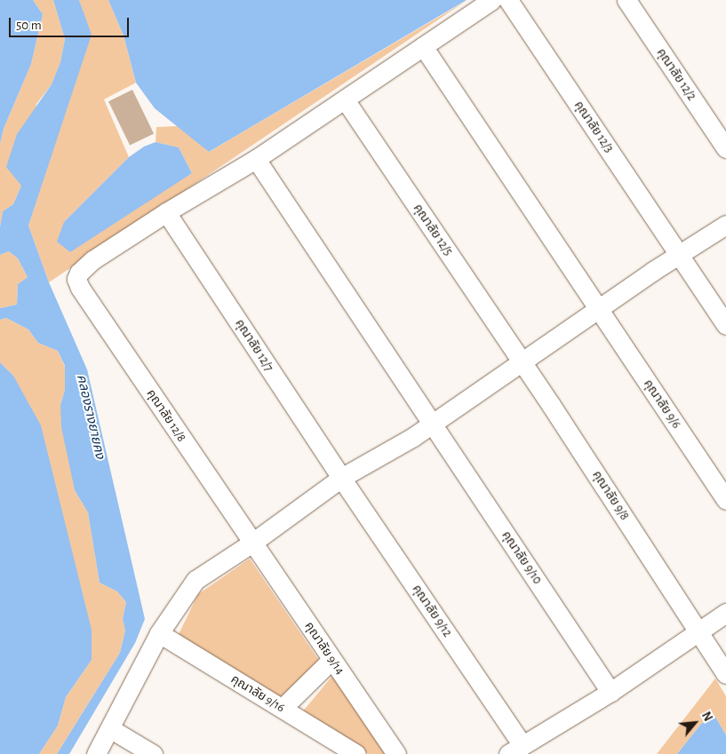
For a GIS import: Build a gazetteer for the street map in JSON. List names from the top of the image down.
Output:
{
  "streets": {
    "street": [
      "คุณาลัย 12/2",
      "คุณาลัย 12/3",
      "คุณาลัย 12/5",
      "คุณาลัย 12/7",
      "คุณาลัย 9/6",
      "คุณาลัย 12/8",
      "คุณาลัย 9/8",
      "คุณาลัย 9/10",
      "คุณาลัย 9/12",
      "คุณาลัย 9/14",
      "คุณาลัย 9/16"
    ]
  },
  "crossings": [
    ["คุณาลัย 12/5", "คุณาลัย 9/8"],
    ["คุณาลัย 12/7", "คุณาลัย 12/8"],
    ["คุณาลัย 12/7", "คุณาลัย 9/12"],
    ["คุณาลัย 12/8", "คุณาลัย 9/14"]
  ],
  "water": ["คลองรางยายคง"],
  "scale_bar": "50 m",
  "north": "top right"
}
